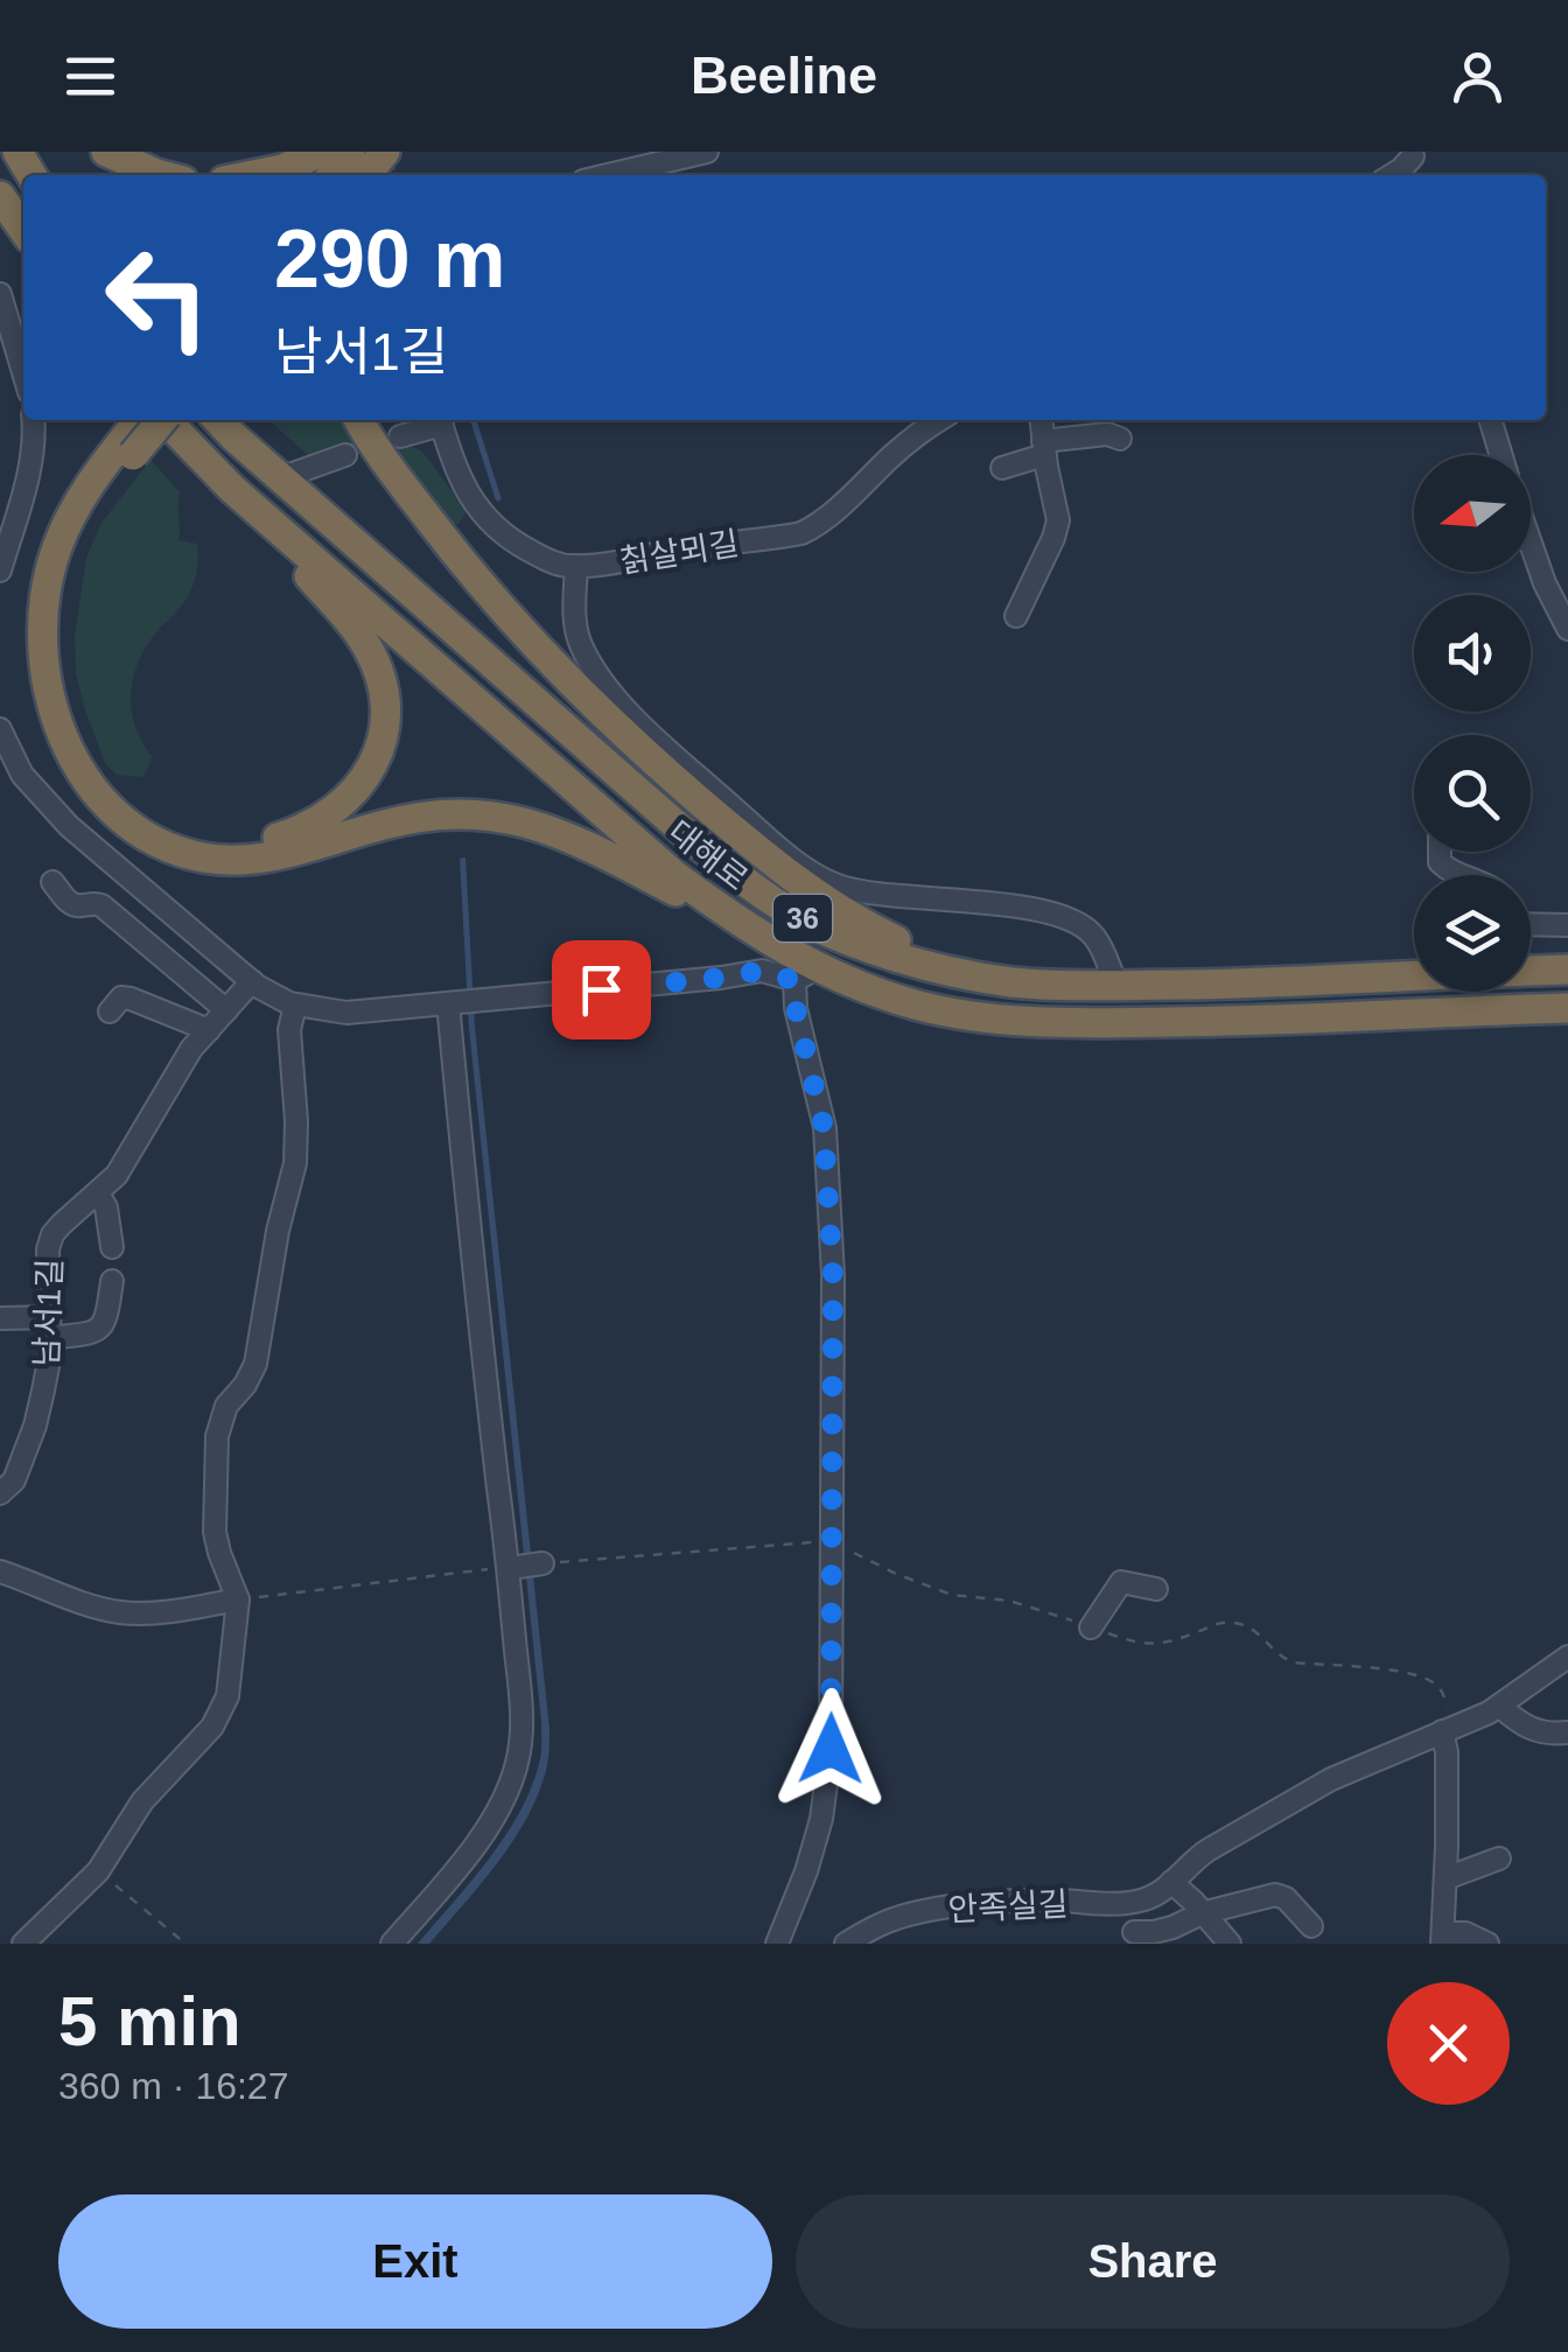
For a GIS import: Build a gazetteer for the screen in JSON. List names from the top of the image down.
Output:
{
  "streets": {
    "highway": ["대해로", "36"],
    "street": ["칡살뫼길", "남서1길", "안족실길"]
  },
  "north": "left",
  "page": {
    "header": "Beeline",
    "turn": ["290 m", "남서1길"],
    "heading": ["5 min", "360 m · 16:27"],
    "buttons": ["Exit", "Share"]
  }
}
